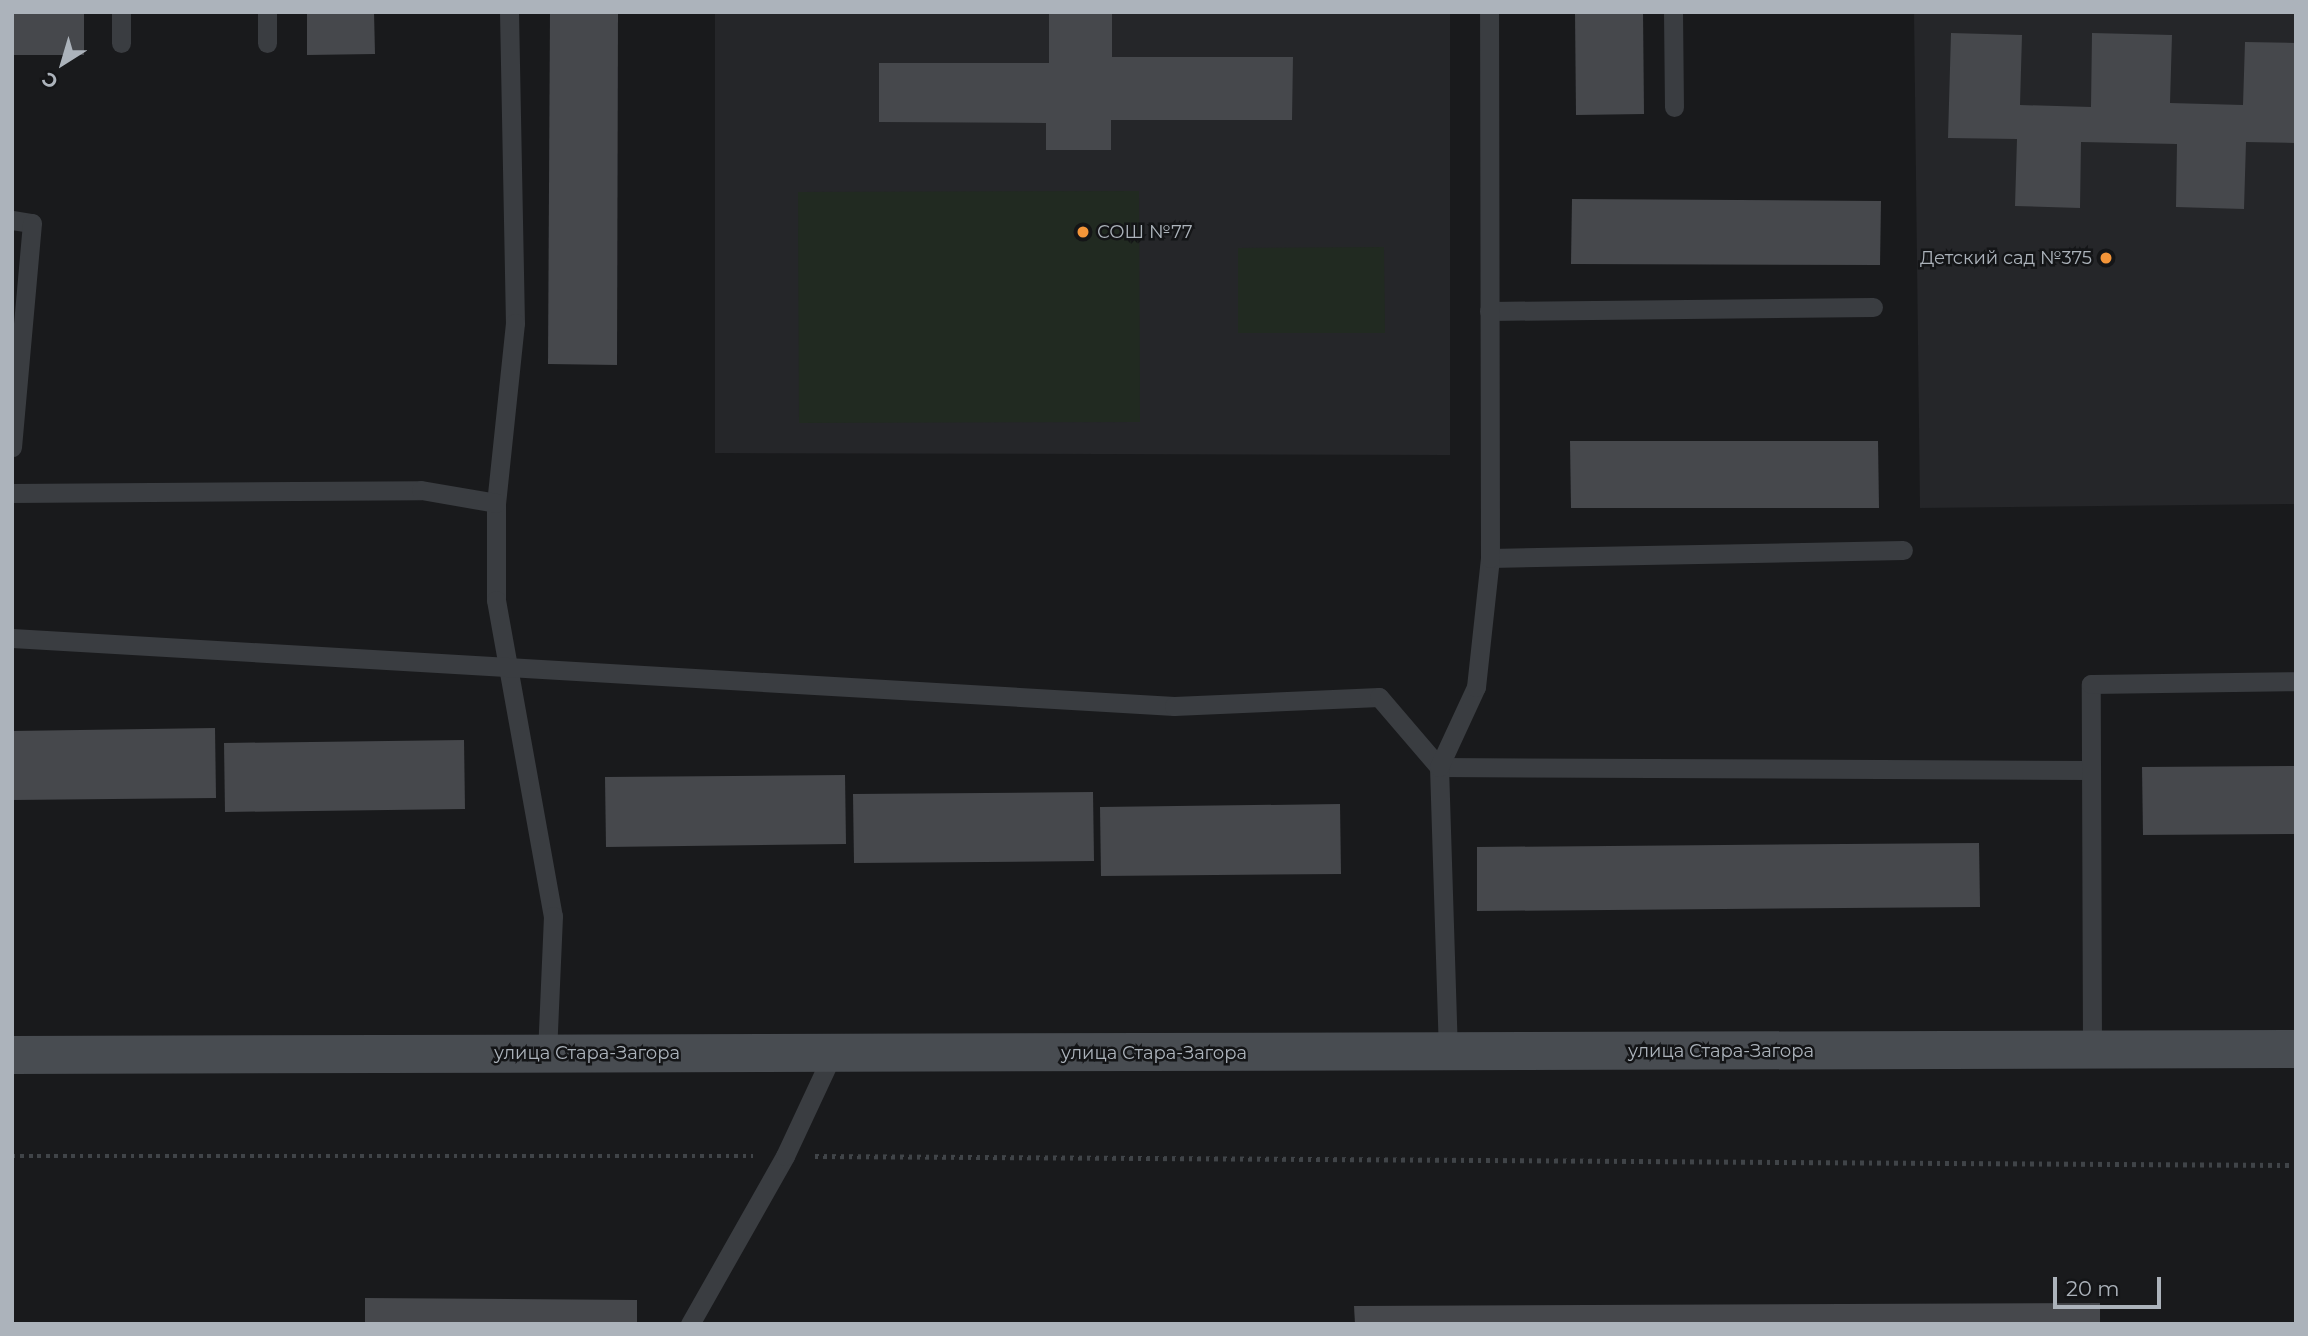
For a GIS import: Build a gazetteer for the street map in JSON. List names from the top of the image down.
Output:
{
  "streets": {
    "main road": ["улица Стара-Загора"]
  },
  "places": ["СОШ №77", "Детский сад №375"],
  "scale_bar": "20 m",
  "north": "bottom left"
}
